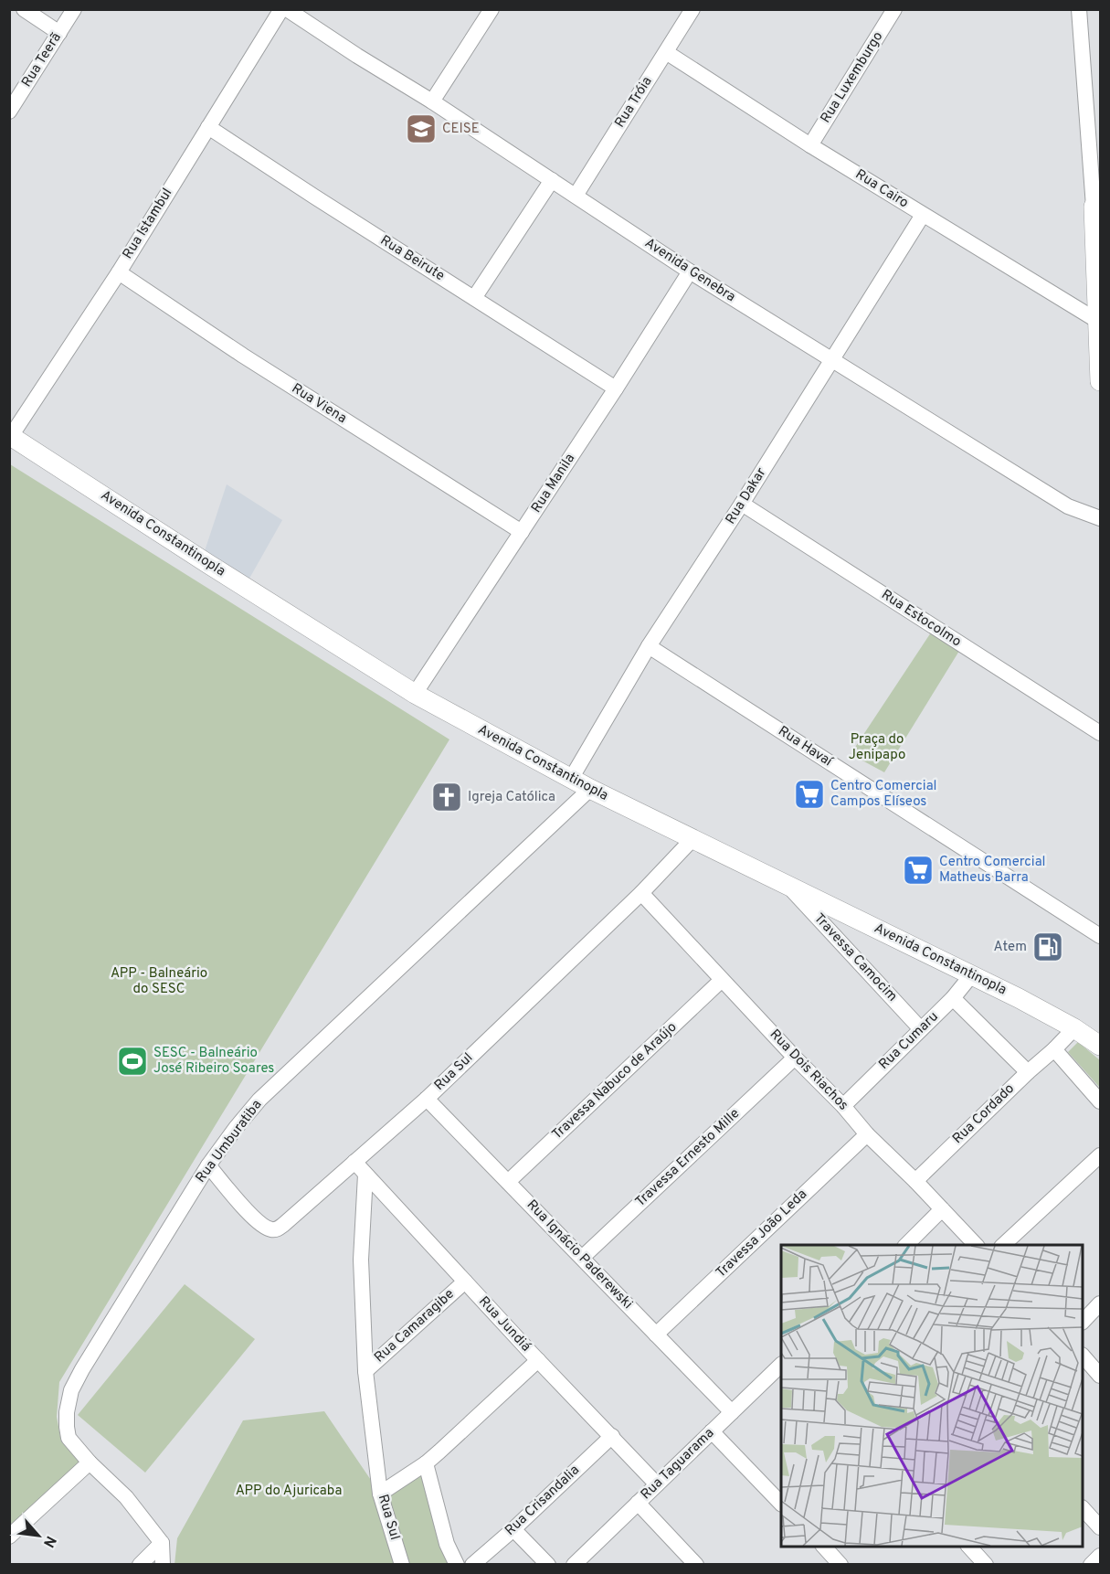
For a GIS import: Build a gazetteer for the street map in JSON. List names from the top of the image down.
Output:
{
  "streets": {
    "street": [
      "Rua Teerã",
      "Rua Luxemburgo",
      "Rua Tróia",
      "Rua Cairo",
      "Rua Istambul",
      "Rua Beirute",
      "Avenida Genebra",
      "Rua Viena",
      "Rua Manila",
      "Rua Dakar",
      "Avenida Constantinopla",
      "Rua Estocolmo",
      "Rua Havaí",
      "Travessa Camocim",
      "Rua Cumaru",
      "Rua Dois Riachos",
      "Rua Sul",
      "Travessa Nabuco de Araújo",
      "Rua Cordado",
      "Rua Umburatiba",
      "Travessa Ernesto Mille",
      "Travessa João Leda",
      "Rua Ignácio Paderewski",
      "Rua Jundiá",
      "Rua Camaragibe",
      "Rua Taguarama",
      "Rua Crisandalia"
    ]
  },
  "crossings": [
    ["Rua Luxemburgo", "Rua Cairo"],
    ["Rua Tróia", "Rua Cairo"],
    ["Rua Tróia", "Avenida Genebra"],
    ["Rua Cairo", "Rua Dakar"],
    ["Rua Istambul", "Rua Beirute"],
    ["Rua Istambul", "Rua Viena"],
    ["Rua Istambul", "Avenida Constantinopla"],
    ["Rua Beirute", "Rua Manila"],
    ["Avenida Genebra", "Rua Manila"],
    ["Avenida Genebra", "Rua Dakar"],
    ["Rua Viena", "Rua Manila"],
    ["Rua Manila", "Avenida Constantinopla"],
    ["Rua Dakar", "Avenida Constantinopla"],
    ["Rua Dakar", "Rua Estocolmo"],
    ["Rua Dakar", "Rua Havaí"],
    ["Avenida Constantinopla", "Travessa Camocim"],
    ["Avenida Constantinopla", "Rua Cumaru"],
    ["Avenida Constantinopla", "Rua Sul"],
    ["Avenida Constantinopla", "Rua Cordado"],
    ["Avenida Constantinopla", "Rua Umburatiba"],
    ["Travessa Camocim", "Rua Cumaru"],
    ["Rua Cumaru", "Rua Dois Riachos"],
    ["Rua Dois Riachos", "Rua Sul"],
    ["Rua Dois Riachos", "Travessa Nabuco de Araújo"],
    ["Rua Dois Riachos", "Rua Cordado"],
    ["Rua Dois Riachos", "Travessa Ernesto Mille"],
    ["Rua Dois Riachos", "Travessa João Leda"],
    ["Rua Sul", "Rua Umburatiba"],
    ["Rua Sul", "Rua Ignácio Paderewski"],
    ["Rua Sul", "Rua Jundiá"],
    ["Rua Sul", "Rua Camaragibe"],
    ["Travessa Nabuco de Araújo", "Rua Ignácio Paderewski"],
    ["Travessa Ernesto Mille", "Rua Ignácio Paderewski"],
    ["Travessa João Leda", "Rua Ignácio Paderewski"],
    ["Rua Ignácio Paderewski", "Rua Taguarama"],
    ["Rua Jundiá", "Rua Camaragibe"],
    ["Rua Jundiá", "Rua Taguarama"],
    ["Rua Jundiá", "Rua Crisandalia"]
  ],
  "parks": ["Praça do Jenipapo", "APP - Balneário do SESC", "APP do Ajuricaba"],
  "places": {
    "school or university": ["CEISE"],
    "supermarket": ["Centro Comercial Campos Elíseos", "Centro Comercial Matheus Barra"],
    "church": ["Igreja Católica"],
    "fuel station": ["Atem"],
    "sports": ["SESC - Balneário José Ribeiro Soares"]
  },
  "north": "bottom right"
}
